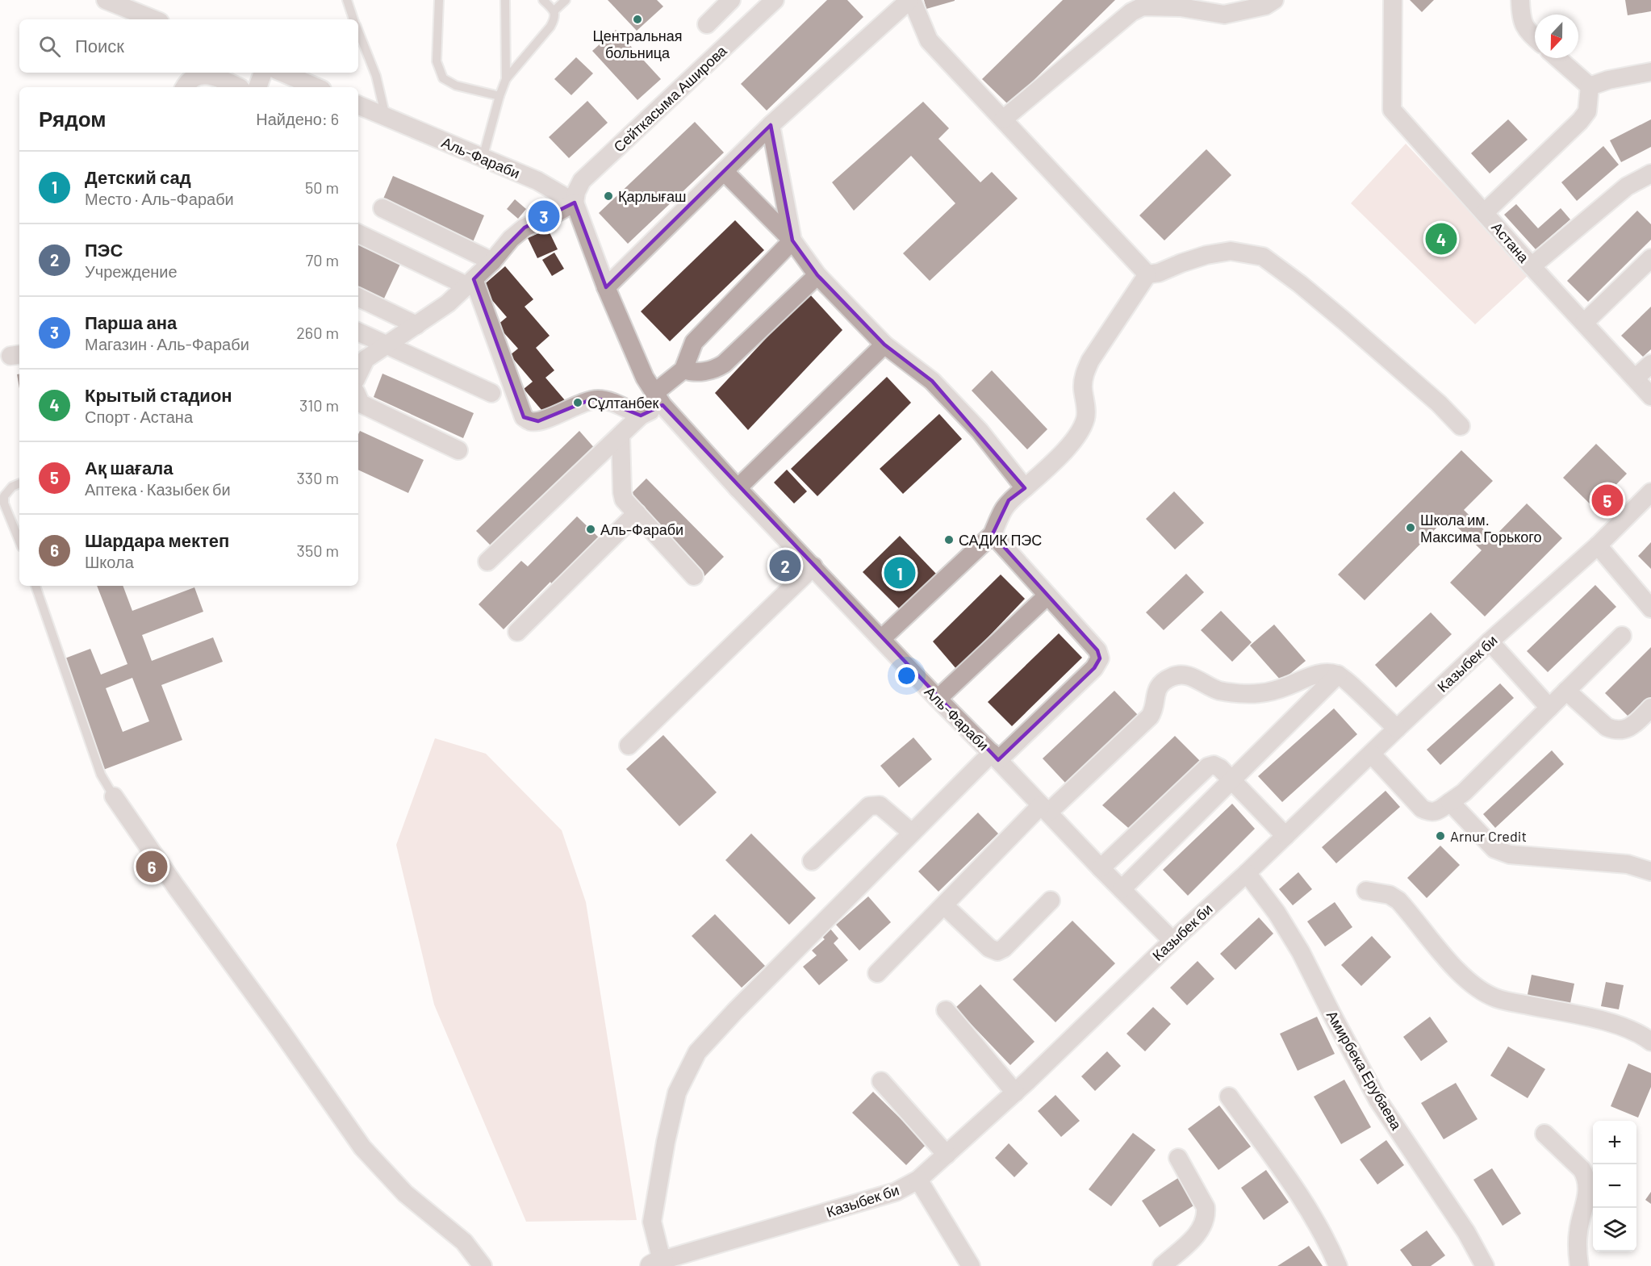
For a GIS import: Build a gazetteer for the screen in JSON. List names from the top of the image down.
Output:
{
  "streets": {
    "street": [
      "Сейткасыма Аширова",
      "Аль-Фараби",
      "Астана",
      "Казыбек би",
      "Амирбека Ерубаева"
    ]
  },
  "crossings": [
    ["Сейткасыма Аширова", "Аль-Фараби"],
    ["Аль-Фараби", "Казыбек би"],
    ["Казыбек би", "Амирбека Ерубаева"]
  ],
  "places": [
    "Центральная больница",
    "Қарлығаш",
    "Сұлтанбек",
    "Школа им. Максима Горького",
    "Аль-Фараби",
    "САДИК ПЭС",
    "Arnur Credit"
  ],
  "north": "bottom",
  "page": {
    "search": "Поиск",
    "heading": ["Рядом", "Найдено: 6"],
    "list": [
      {
        "mark": "1",
        "name": "Детский сад",
        "note": "Место · Аль-Фараби",
        "value": "50 m"
      },
      {
        "mark": "2",
        "name": "ПЭС",
        "note": "Учреждение",
        "value": "70 m"
      },
      {
        "mark": "3",
        "name": "Парша ана",
        "note": "Магазин · Аль-Фараби",
        "value": "260 m"
      },
      {
        "mark": "4",
        "name": "Крытый стадион",
        "note": "Спорт · Астана",
        "value": "310 m"
      },
      {
        "mark": "5",
        "name": "Ақ шағала",
        "note": "Аптека · Казыбек би",
        "value": "330 m"
      },
      {
        "mark": "6",
        "name": "Шардара мектеп",
        "note": "Школа",
        "value": "350 m"
      }
    ],
    "pins": [
      "3",
      "4",
      "5",
      "2",
      "1",
      "6"
    ],
    "map_buttons": ["+", "−"]
  }
}
